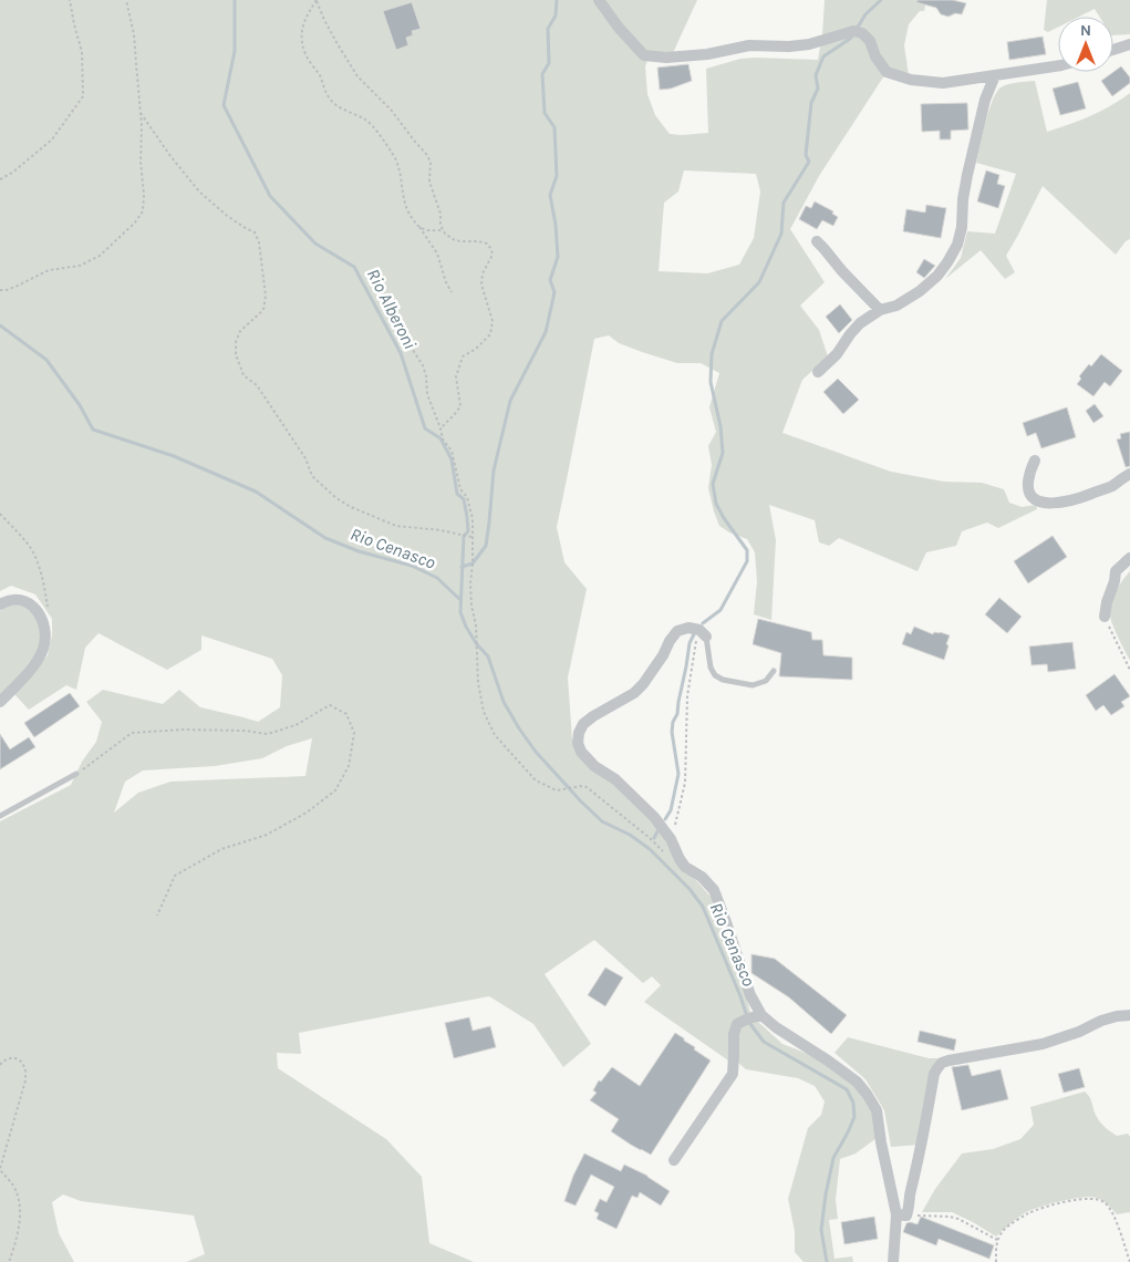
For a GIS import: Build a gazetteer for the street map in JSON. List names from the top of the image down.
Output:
{
  "water": ["Rio Alberoni", "Rio Cenasco"],
  "north": "top"
}
